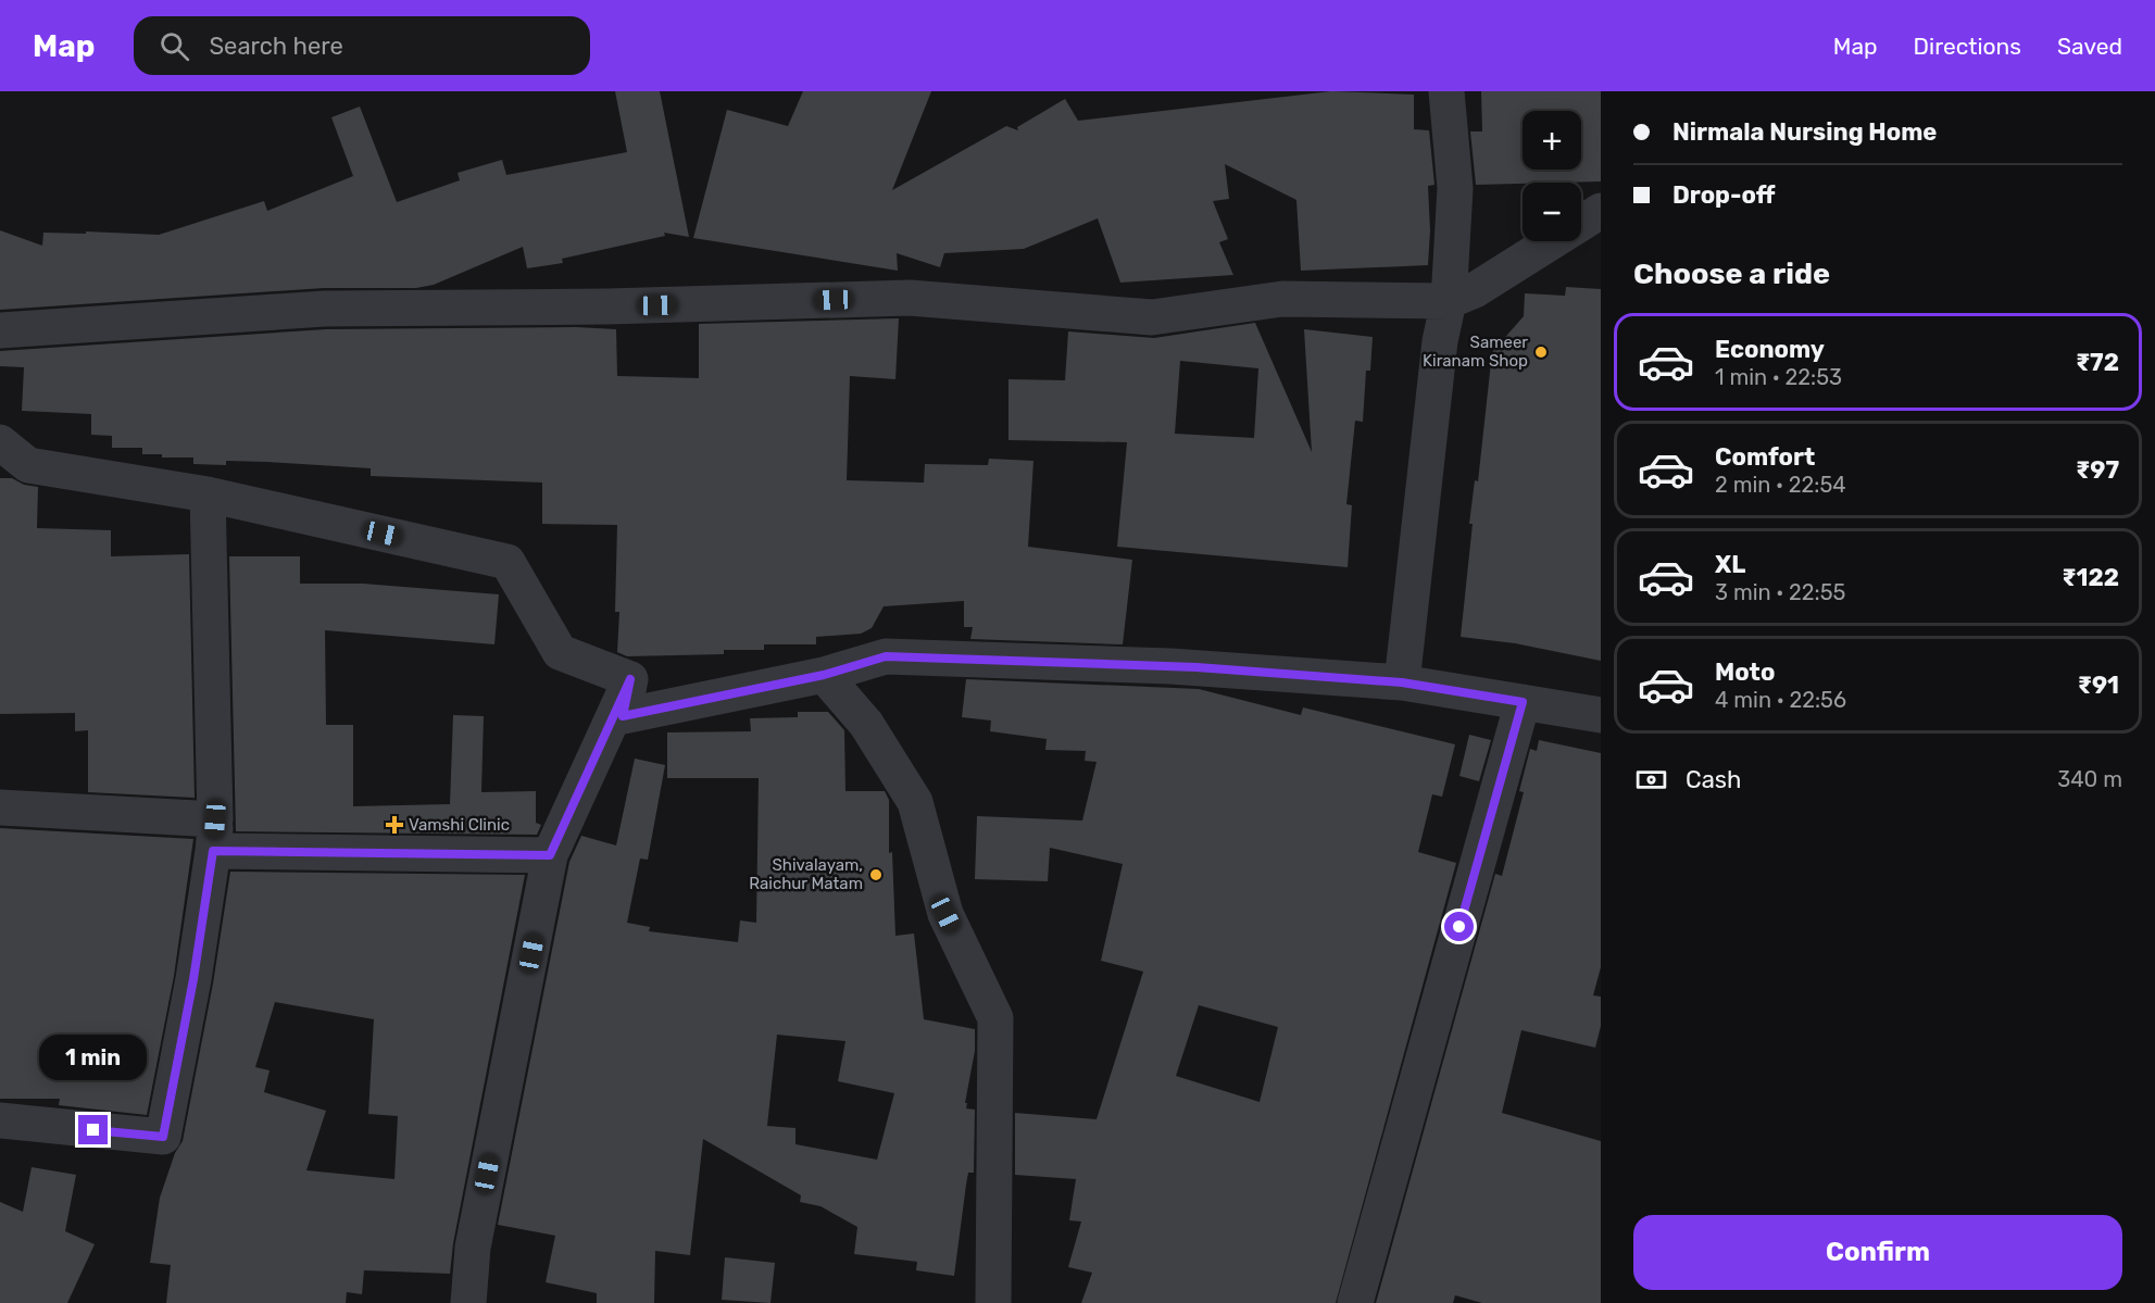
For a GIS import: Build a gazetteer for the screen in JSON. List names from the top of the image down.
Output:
{
  "places": {
    "other": ["Sameer Kiranam Shop", "Shivalayam, Raichur Matam"],
    "health": ["Vamshi Clinic"]
  },
  "page": {
    "header": "Map",
    "search": "Search here",
    "nav": ["Map", "Directions", "Saved"],
    "banner": ["Nirmala Nursing Home", "Drop-off"],
    "map_buttons": ["+", "−"],
    "heading": "Choose a ride",
    "list": [
      {
        "name": "Economy",
        "note": "1 min · 22:53",
        "value": "₹72"
      },
      {
        "name": "Comfort",
        "note": "2 min · 22:54",
        "value": "₹97"
      },
      {
        "name": "XL",
        "note": "3 min · 22:55",
        "value": "₹122"
      },
      {
        "name": "Moto",
        "note": "4 min · 22:56",
        "value": "₹91"
      }
    ],
    "pay": ["Cash", "340 m"],
    "bubble": "1 min",
    "buttons": "Confirm"
  }
}
